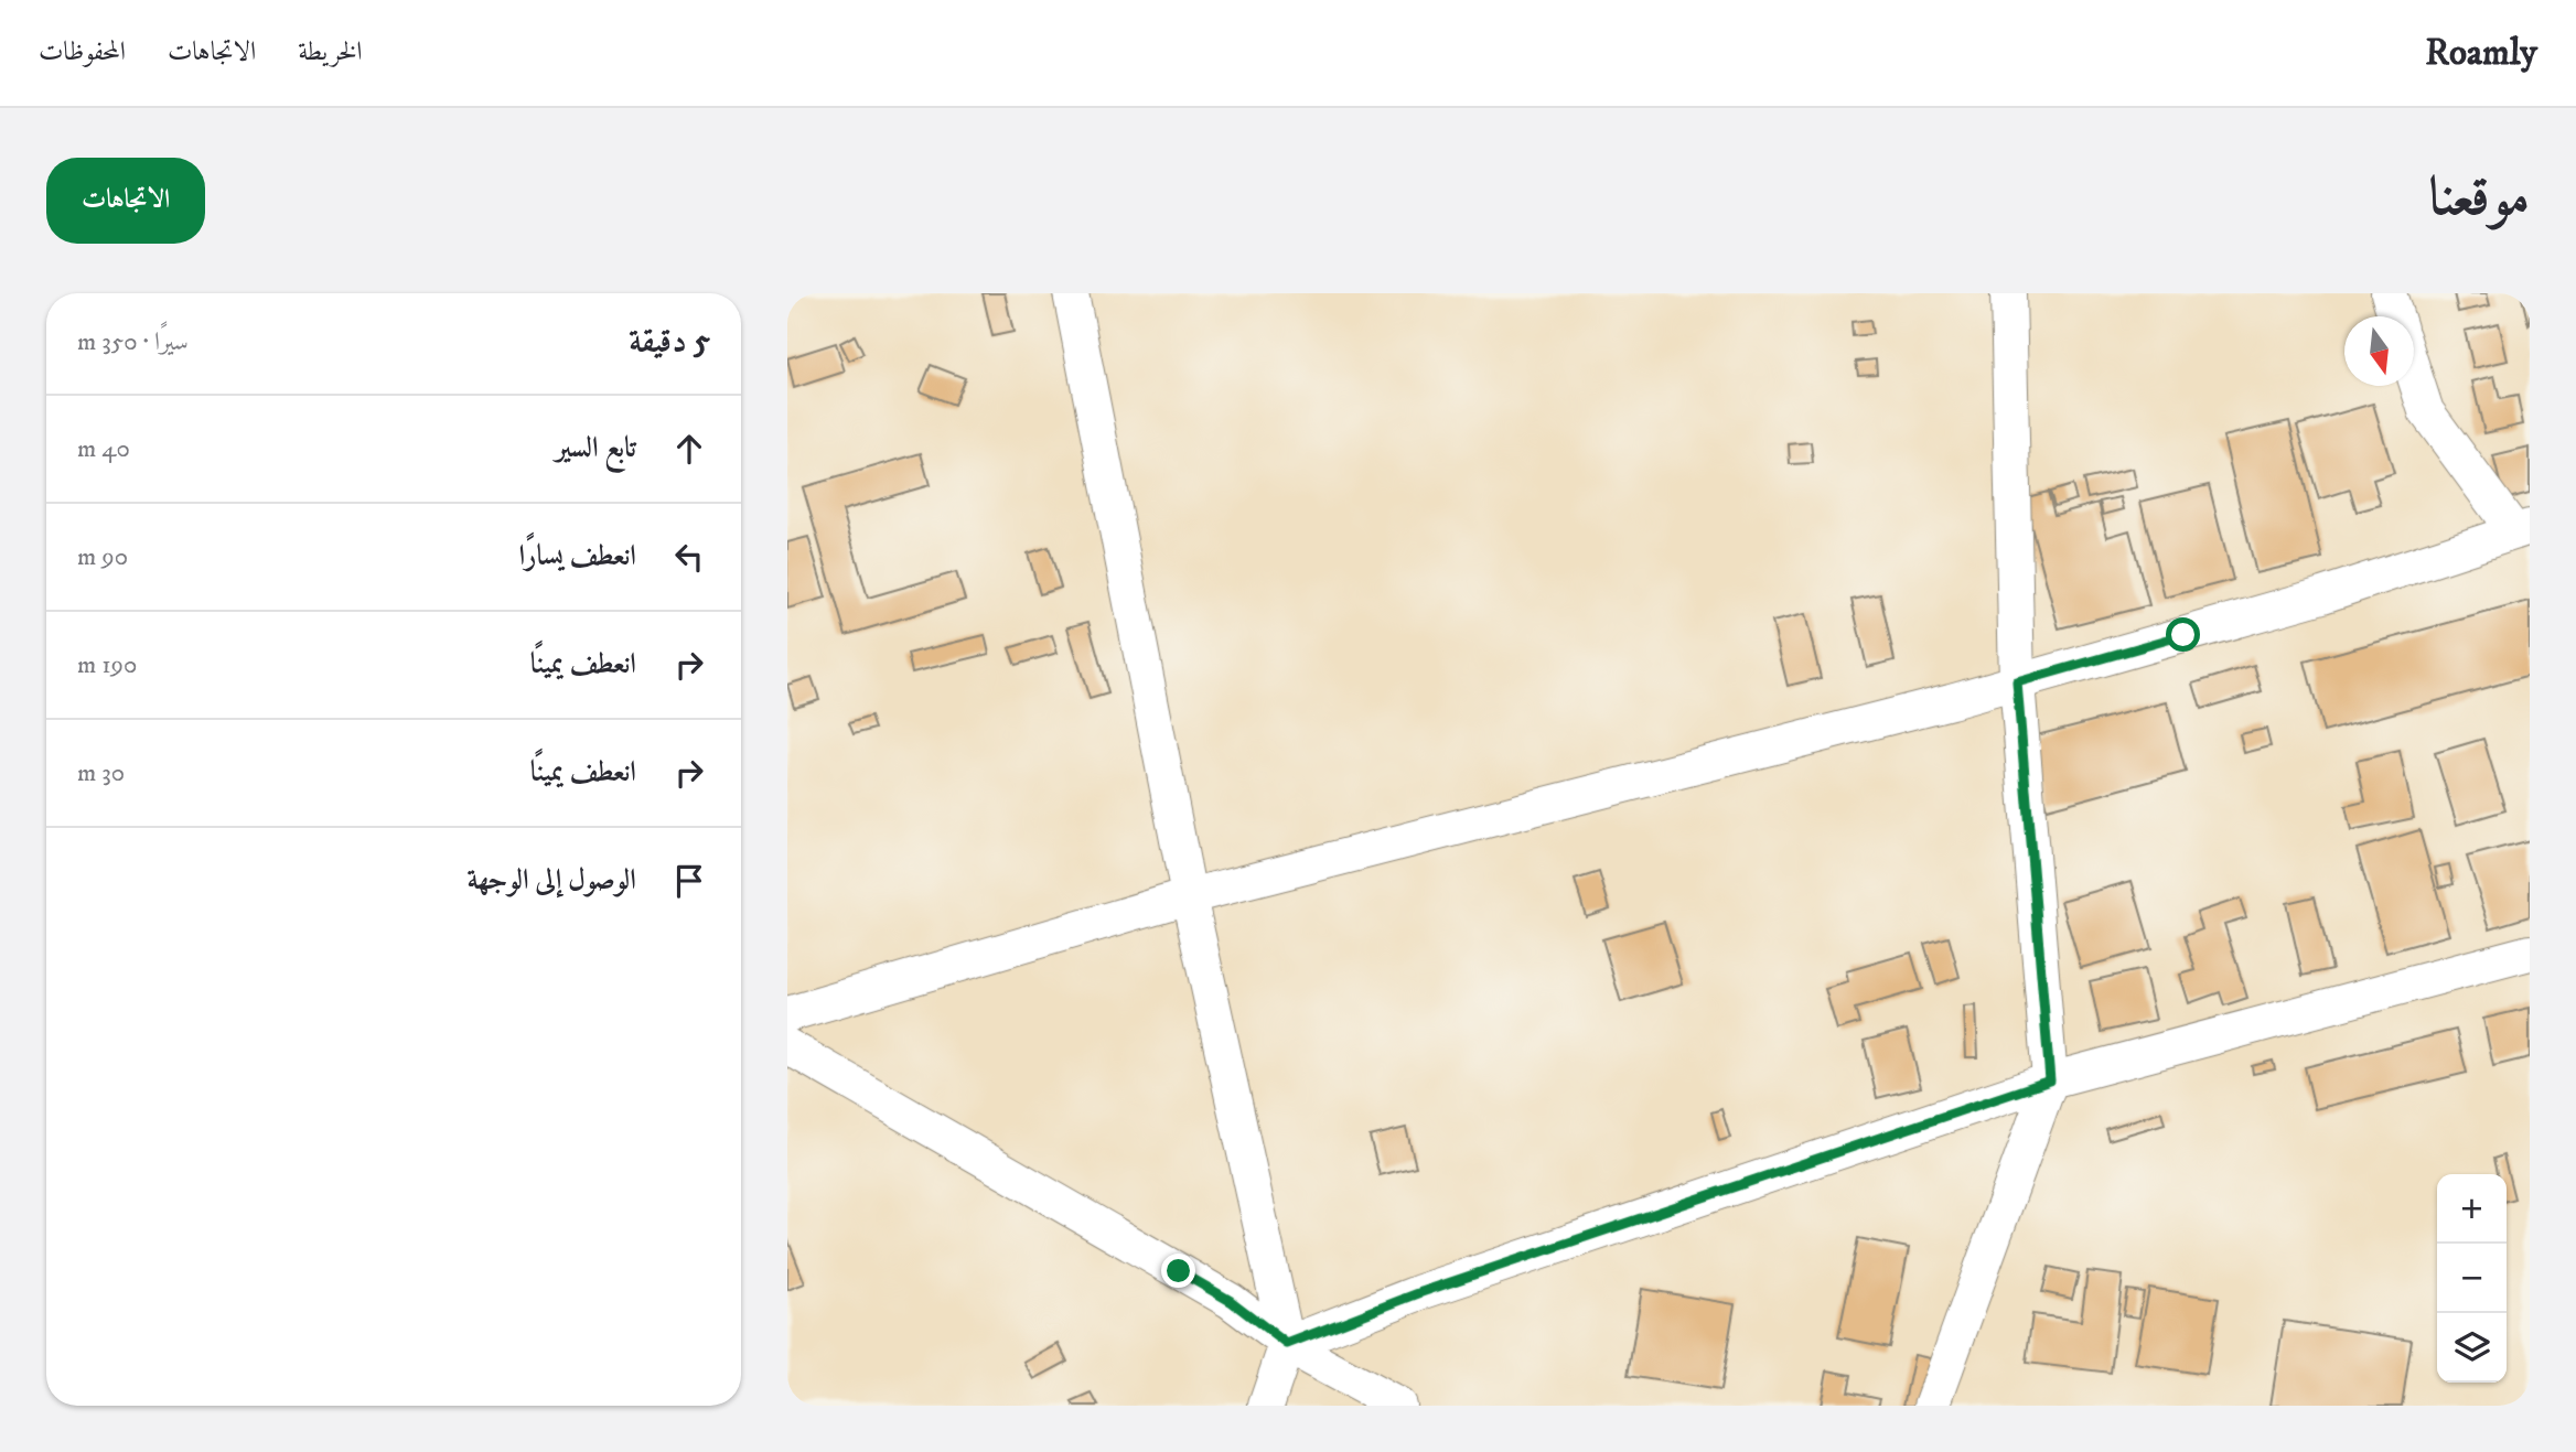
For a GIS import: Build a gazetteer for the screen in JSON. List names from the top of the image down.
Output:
{
  "north": "bottom",
  "page": {
    "header": "Roamly",
    "nav": ["الخريطة", "الاتجاهات", "المحفوظات"],
    "title": "موقعنا",
    "buttons": "الاتجاهات",
    "heading": ["5 دقيقة", "سيرًا · 350 m"],
    "list": [
      ["تابع السير", "40 m"],
      ["انعطف يسارًا", "90 m"],
      ["انعطف يمينًا", "190 m"],
      ["انعطف يمينًا", "30 m"],
      "الوصول إلى الوجهة"
    ],
    "map_buttons": ["+", "−"]
  }
}
